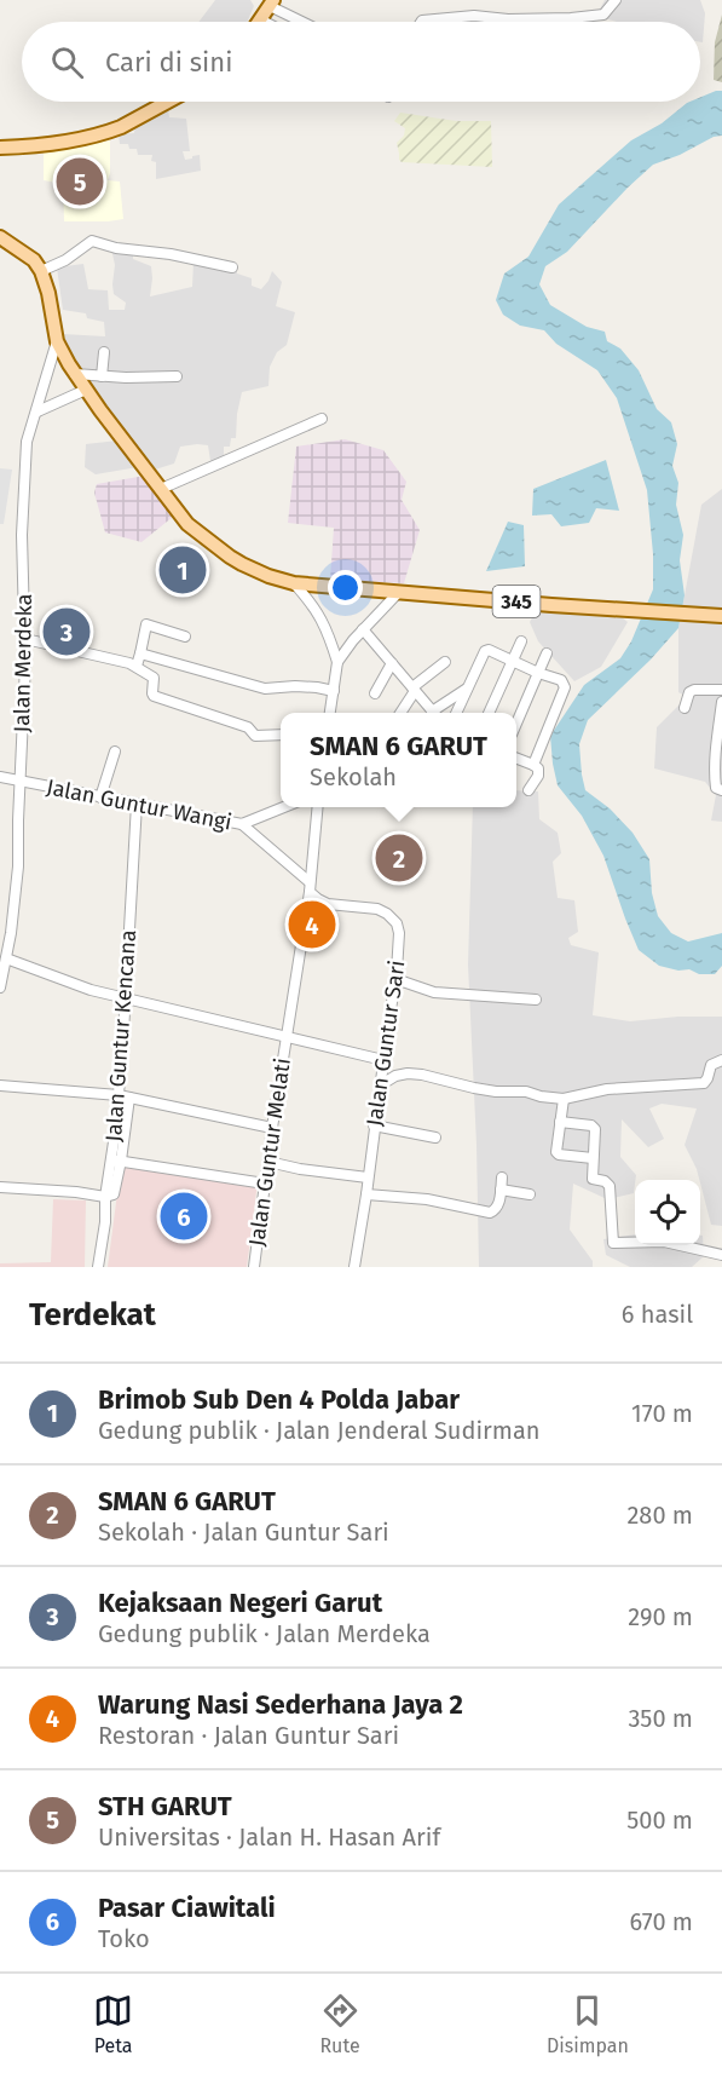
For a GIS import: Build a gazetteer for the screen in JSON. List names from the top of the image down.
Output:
{
  "streets": {
    "main road": ["345"],
    "street": [
      "Jalan Merdeka",
      "Jalan Guntur Wangi",
      "Jalan Guntur Kencana",
      "Jalan Guntur Sari",
      "Jalan Guntur Melati"
    ]
  },
  "crossings": [
    ["345", "Jalan Merdeka"],
    ["Jalan Merdeka", "Jalan Guntur Wangi"],
    ["Jalan Guntur Wangi", "Jalan Guntur Kencana"],
    ["Jalan Guntur Sari", "Jalan Guntur Melati"]
  ],
  "page": {
    "search": "Cari di sini",
    "pins": [
      "5",
      "1",
      "3",
      "2",
      "4",
      "6"
    ],
    "popup": ["SMAN 6 GARUT", "Sekolah"],
    "heading": ["Terdekat", "6 hasil"],
    "list": [
      {
        "mark": "1",
        "name": "Brimob Sub Den 4 Polda Jabar",
        "note": "Gedung publik · Jalan Jenderal Sudirman",
        "value": "170 m"
      },
      {
        "mark": "2",
        "name": "SMAN 6 GARUT",
        "note": "Sekolah · Jalan Guntur Sari",
        "value": "280 m"
      },
      {
        "mark": "3",
        "name": "Kejaksaan Negeri Garut",
        "note": "Gedung publik · Jalan Merdeka",
        "value": "290 m"
      },
      {
        "mark": "4",
        "name": "Warung Nasi Sederhana Jaya 2",
        "note": "Restoran · Jalan Guntur Sari",
        "value": "350 m"
      },
      {
        "mark": "5",
        "name": "STH GARUT",
        "note": "Universitas · Jalan H. Hasan Arif",
        "value": "500 m"
      },
      {
        "mark": "6",
        "name": "Pasar Ciawitali",
        "note": "Toko",
        "value": "670 m"
      }
    ],
    "nav": ["Peta", "Rute", "Disimpan"]
  }
}
